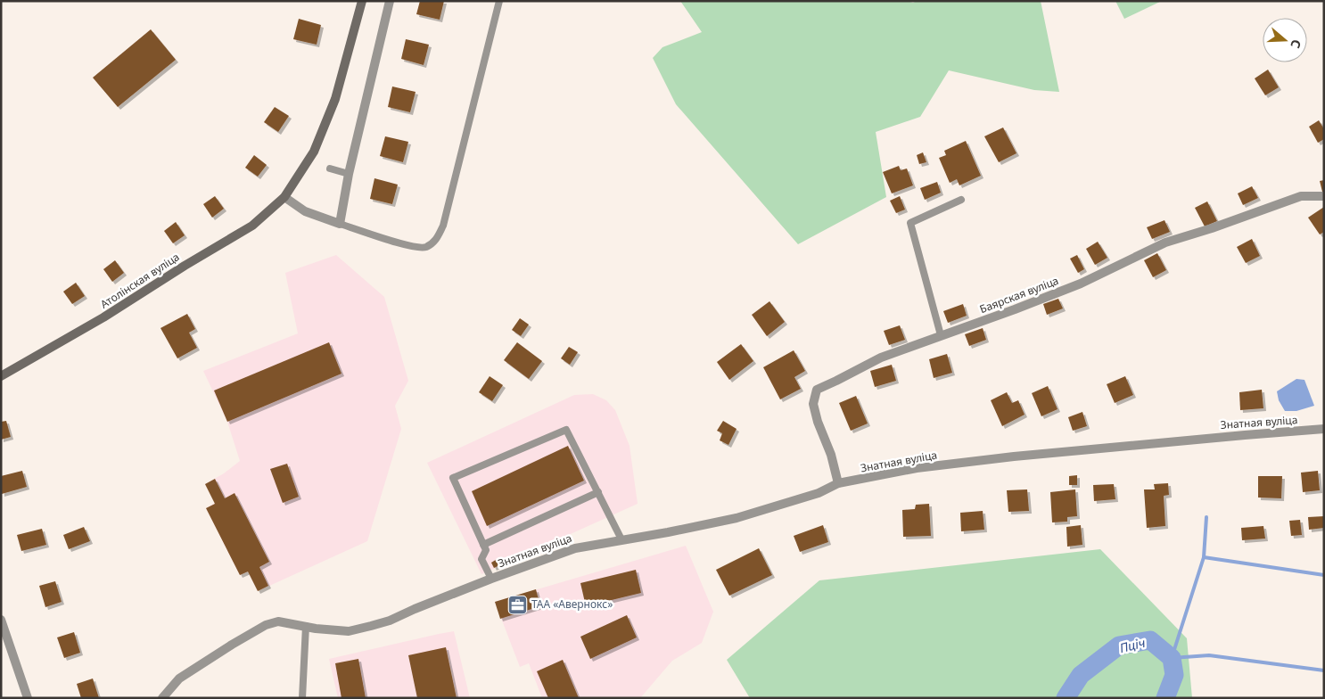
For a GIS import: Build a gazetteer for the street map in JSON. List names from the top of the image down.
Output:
{
  "streets": {
    "street": ["Атолінская вуліца", "Баярская вуліца", "Знатная вуліца"]
  },
  "crossings": [
    ["Баярская вуліца", "Знатная вуліца"]
  ],
  "water": ["Пціч"],
  "places": {
    "office": ["ТАА «Авернокс»"]
  },
  "north": "right"
}
